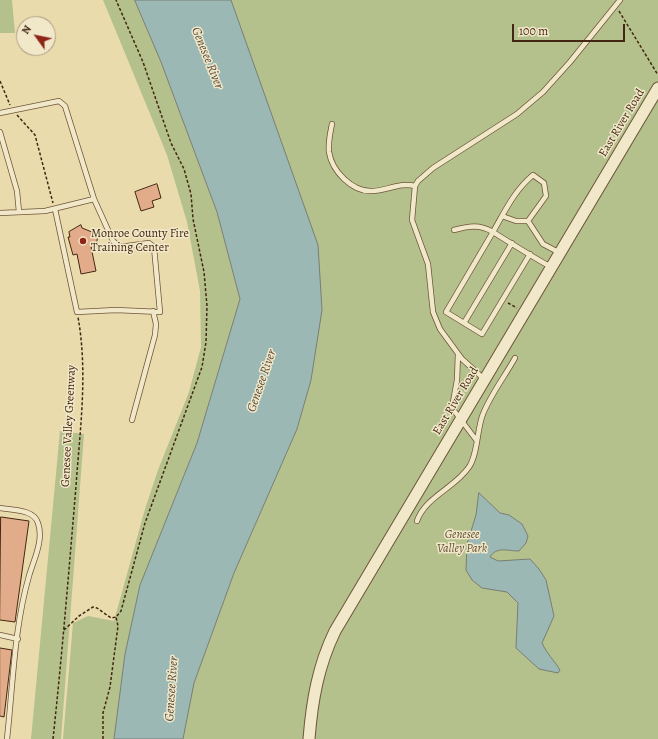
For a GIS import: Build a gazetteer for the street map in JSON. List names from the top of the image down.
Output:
{
  "streets": {
    "street": ["East River Road"],
    "path": ["Genesee Valley Greenway"]
  },
  "water": ["Genesee River"],
  "parks": ["Genesee Valley Park"],
  "places": ["Monroe County Fire Training Center"],
  "scale_bar": "100 m",
  "north": "top left"
}
